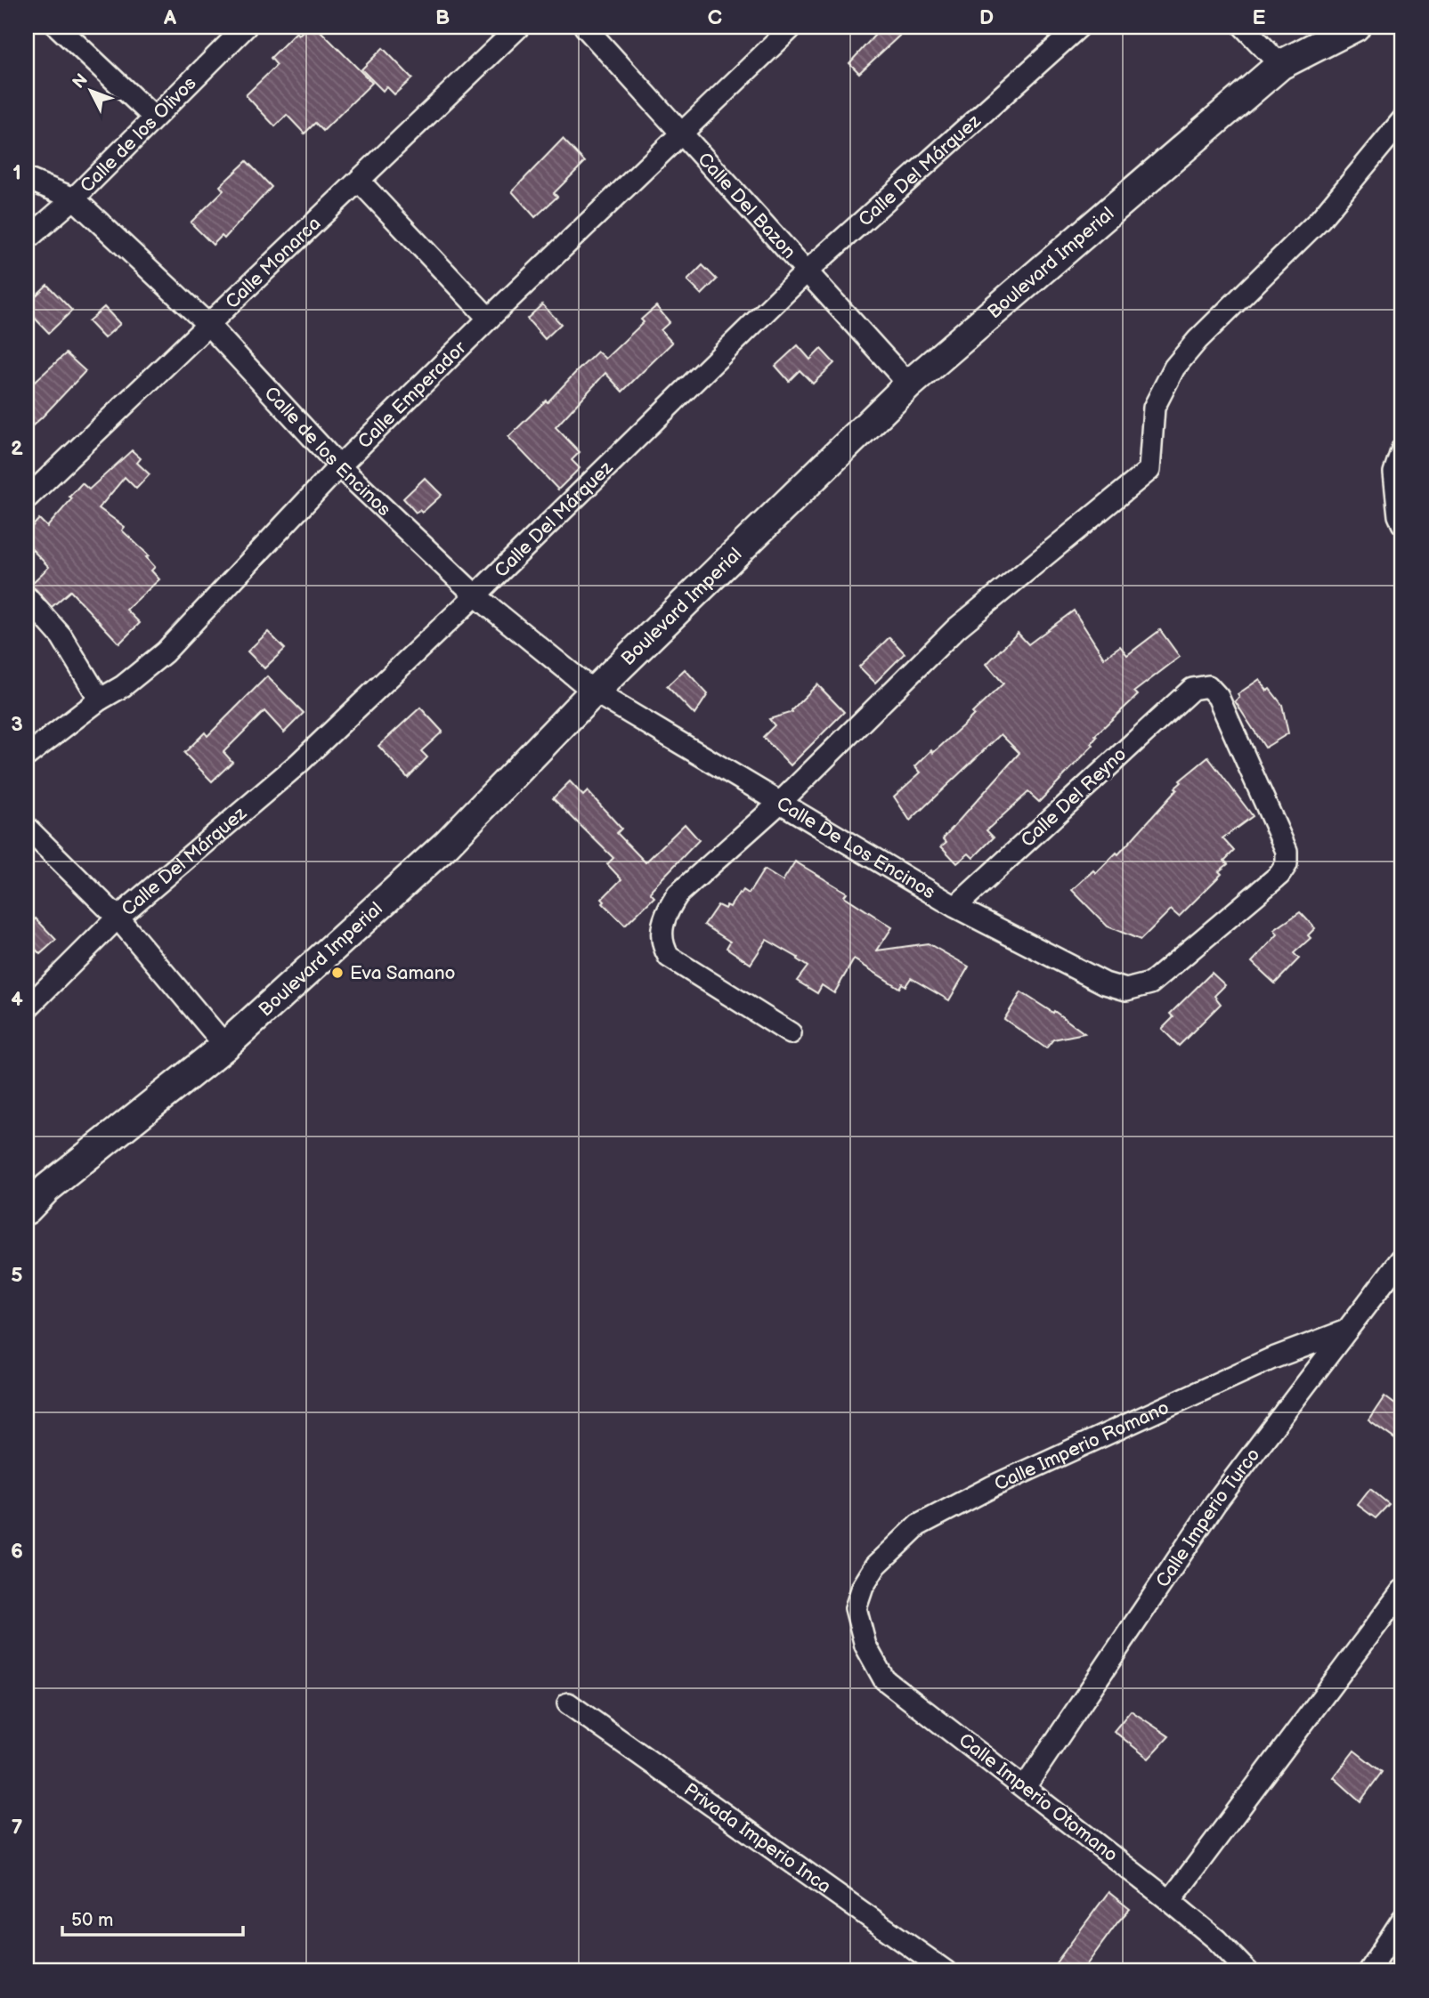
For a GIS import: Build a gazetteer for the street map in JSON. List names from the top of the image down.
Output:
{
  "streets": {
    "street": [
      "Calle de los Olivos",
      "Calle Del Márquez",
      "Calle Del Bazon",
      "Boulevard Imperial",
      "Calle Monarca",
      "Calle Emperador",
      "Calle de los Encinos",
      "Calle Del Reyno",
      "Calle De Los Encinos",
      "Calle Imperio Romano",
      "Calle Imperio Turco",
      "Calle Imperio Otomano",
      "Privada Imperio Inca"
    ]
  },
  "crossings": [
    ["Calle de los Olivos", "Calle de los Encinos"],
    ["Calle Del Márquez", "Calle Del Bazon"],
    ["Calle Del Márquez", "Calle de los Encinos"],
    ["Calle Del Bazon", "Boulevard Imperial"],
    ["Calle Del Bazon", "Calle Emperador"],
    ["Boulevard Imperial", "Calle de los Encinos"],
    ["Boulevard Imperial", "Calle De Los Encinos"],
    ["Calle Monarca", "Calle de los Encinos"],
    ["Calle Emperador", "Calle de los Encinos"],
    ["Calle de los Encinos", "Calle De Los Encinos"],
    ["Calle Del Reyno", "Calle De Los Encinos"],
    ["Calle Imperio Romano", "Calle Imperio Turco"],
    ["Calle Imperio Romano", "Calle Imperio Otomano"],
    ["Calle Imperio Turco", "Calle Imperio Otomano"]
  ],
  "places": ["Eva Samano"],
  "scale_bar": "50 m",
  "north": "top left",
  "grid": {
    "columns": [
      "A",
      "B",
      "C",
      "D",
      "E"
    ],
    "rows": [
      "1",
      "2",
      "3",
      "4",
      "5",
      "6",
      "7"
    ]
  }
}
